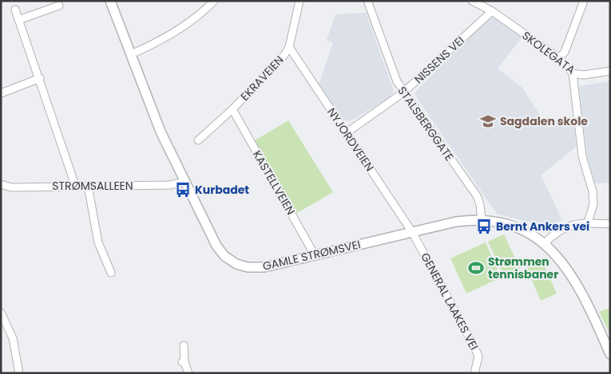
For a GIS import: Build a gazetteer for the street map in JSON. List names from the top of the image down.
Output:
{
  "streets": {
    "street": [
      "SKOLEGATA",
      "NISSENS VEI",
      "EKRAVEIEN",
      "STALSBERGGATE",
      "NYJORDVEIEN",
      "KASTELLVEIEN",
      "STRØMSALLEEN",
      "GAMLE STRØMSVEI",
      "GENERAL LAAKES VEI"
    ]
  },
  "crossings": [
    ["SKOLEGATA", "NISSENS VEI"],
    ["NISSENS VEI", "STALSBERGGATE"],
    ["NISSENS VEI", "NYJORDVEIEN"],
    ["EKRAVEIEN", "NYJORDVEIEN"],
    ["EKRAVEIEN", "KASTELLVEIEN"],
    ["STALSBERGGATE", "GAMLE STRØMSVEI"],
    ["NYJORDVEIEN", "GAMLE STRØMSVEI"],
    ["NYJORDVEIEN", "GENERAL LAAKES VEI"],
    ["KASTELLVEIEN", "GAMLE STRØMSVEI"],
    ["STRØMSALLEEN", "GAMLE STRØMSVEI"],
    ["GAMLE STRØMSVEI", "GENERAL LAAKES VEI"]
  ],
  "places": {
    "school or university": ["Sagdalen skole"],
    "bus stop": ["Kurbadet", "Bernt Ankers vei"],
    "sports": ["Strømmen tennisbaner"]
  }
}
